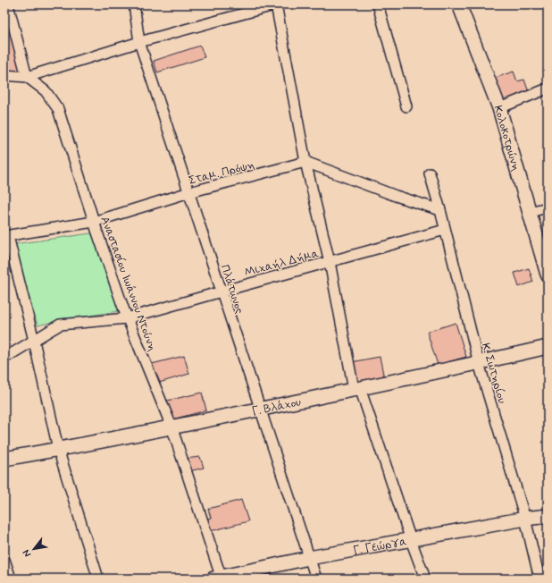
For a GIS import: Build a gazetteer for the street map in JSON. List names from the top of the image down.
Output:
{
  "streets": {
    "street": [
      "Κολοκοτρώνη",
      "Σταμ. Πρόψη",
      "Μιχαήλ Δήμα",
      "Αναστασίου Ιωάννου Ντούνη",
      "Πλάτωνος",
      "Κ. Σωτηρίου",
      "Γ. Βλάχου",
      "Γ. Γεώργα"
    ]
  },
  "crossings": [
    ["Σταμ. Πρόψη", "Αναστασίου Ιωάννου Ντούνη"],
    ["Σταμ. Πρόψη", "Πλάτωνος"],
    ["Μιχαήλ Δήμα", "Αναστασίου Ιωάννου Ντούνη"],
    ["Μιχαήλ Δήμα", "Πλάτωνος"],
    ["Μιχαήλ Δήμα", "Κ. Σωτηρίου"],
    ["Αναστασίου Ιωάννου Ντούνη", "Γ. Βλάχου"],
    ["Αναστασίου Ιωάννου Ντούνη", "Γ. Γεώργα"],
    ["Πλάτωνος", "Γ. Βλάχου"],
    ["Πλάτωνος", "Γ. Γεώργα"],
    ["Κ. Σωτηρίου", "Γ. Βλάχου"],
    ["Κ. Σωτηρίου", "Γ. Γεώργα"]
  ],
  "north": "bottom left"
}
